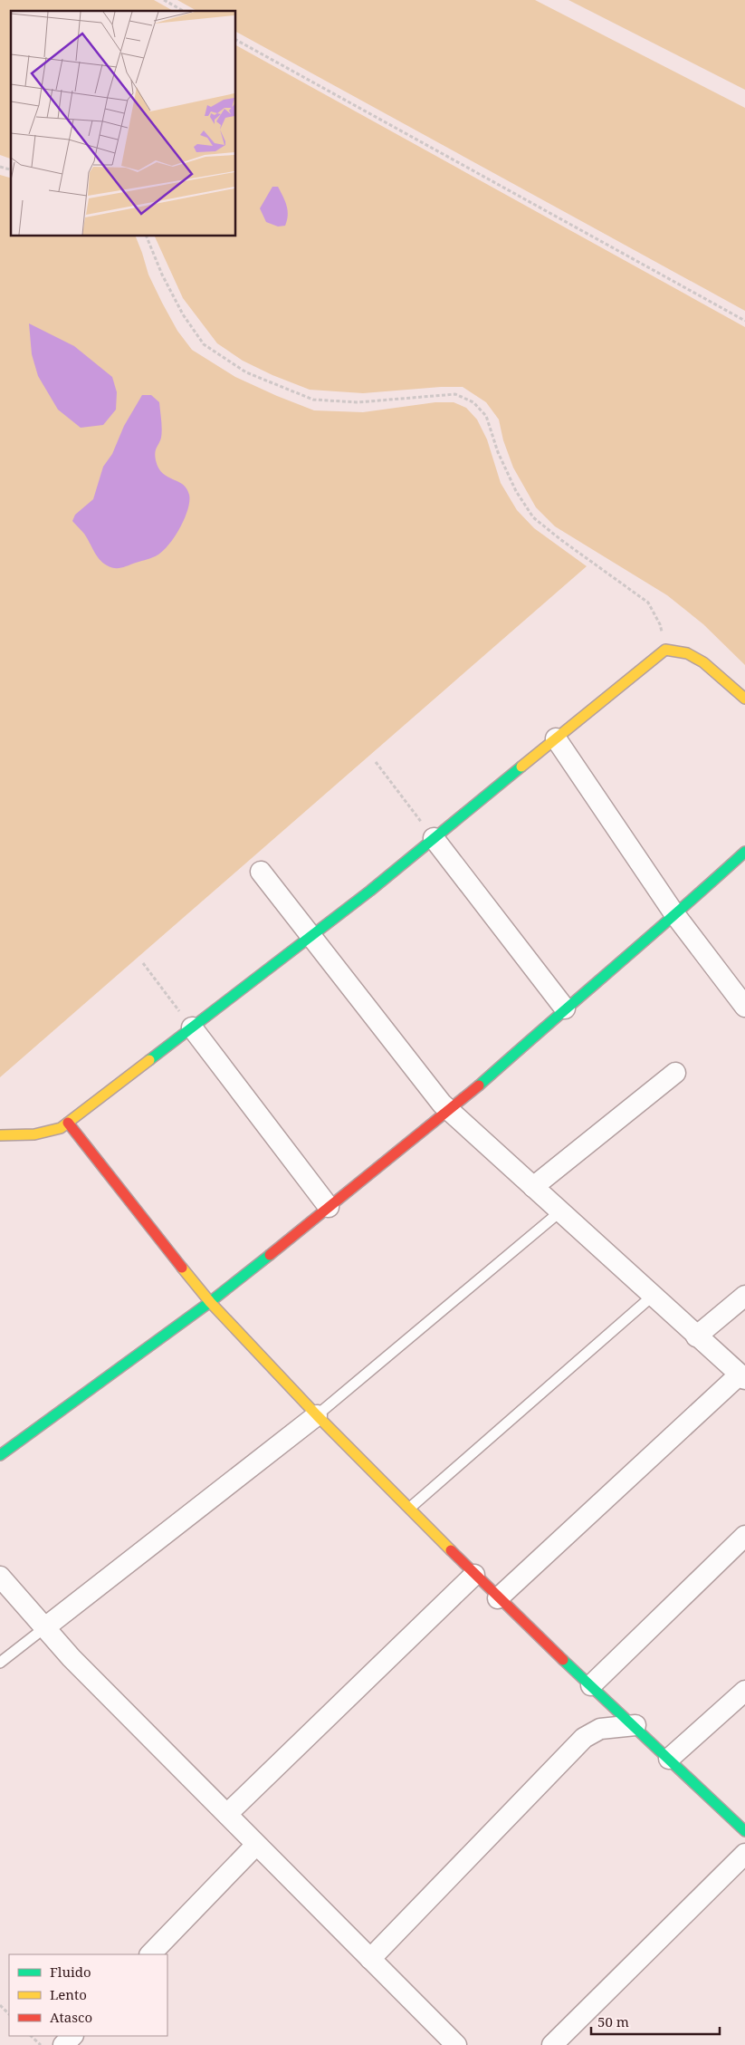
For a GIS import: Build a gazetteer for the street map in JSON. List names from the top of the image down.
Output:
{
  "legend": ["Fluido", "Lento", "Atasco"],
  "scale_bar": "50 m"
}
